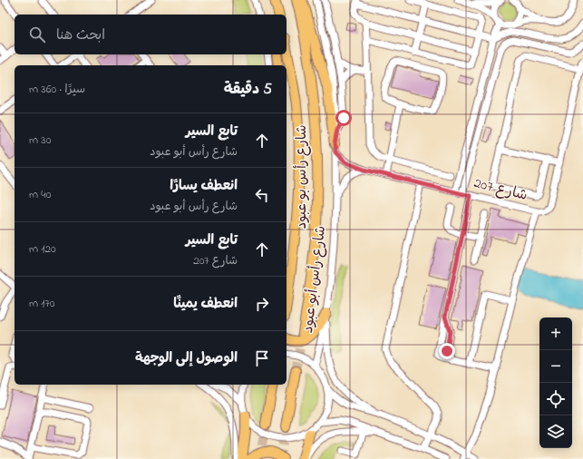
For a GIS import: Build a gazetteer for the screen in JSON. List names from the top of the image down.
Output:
{
  "streets": {
    "highway": ["شارع رأس بو عبود"],
    "street": ["شارع 207", "شارع رأس أبو عبود"]
  },
  "crossings": [
    ["شارع 207", "شارع رأس أبو عبود"]
  ],
  "page": {
    "search": "ابحث هنا",
    "heading": ["5 دقيقة", "سيرًا · 360 m"],
    "list": [
      ["تابع السير", "شارع رأس أبو عبود", "30 m"],
      ["انعطف يسارًا", "شارع رأس أبو عبود", "40 m"],
      ["تابع السير", "شارع 207", "120 m"],
      ["انعطف يمينًا", "170 m"],
      "الوصول إلى الوجهة"
    ],
    "map_buttons": ["+", "−"]
  }
}
